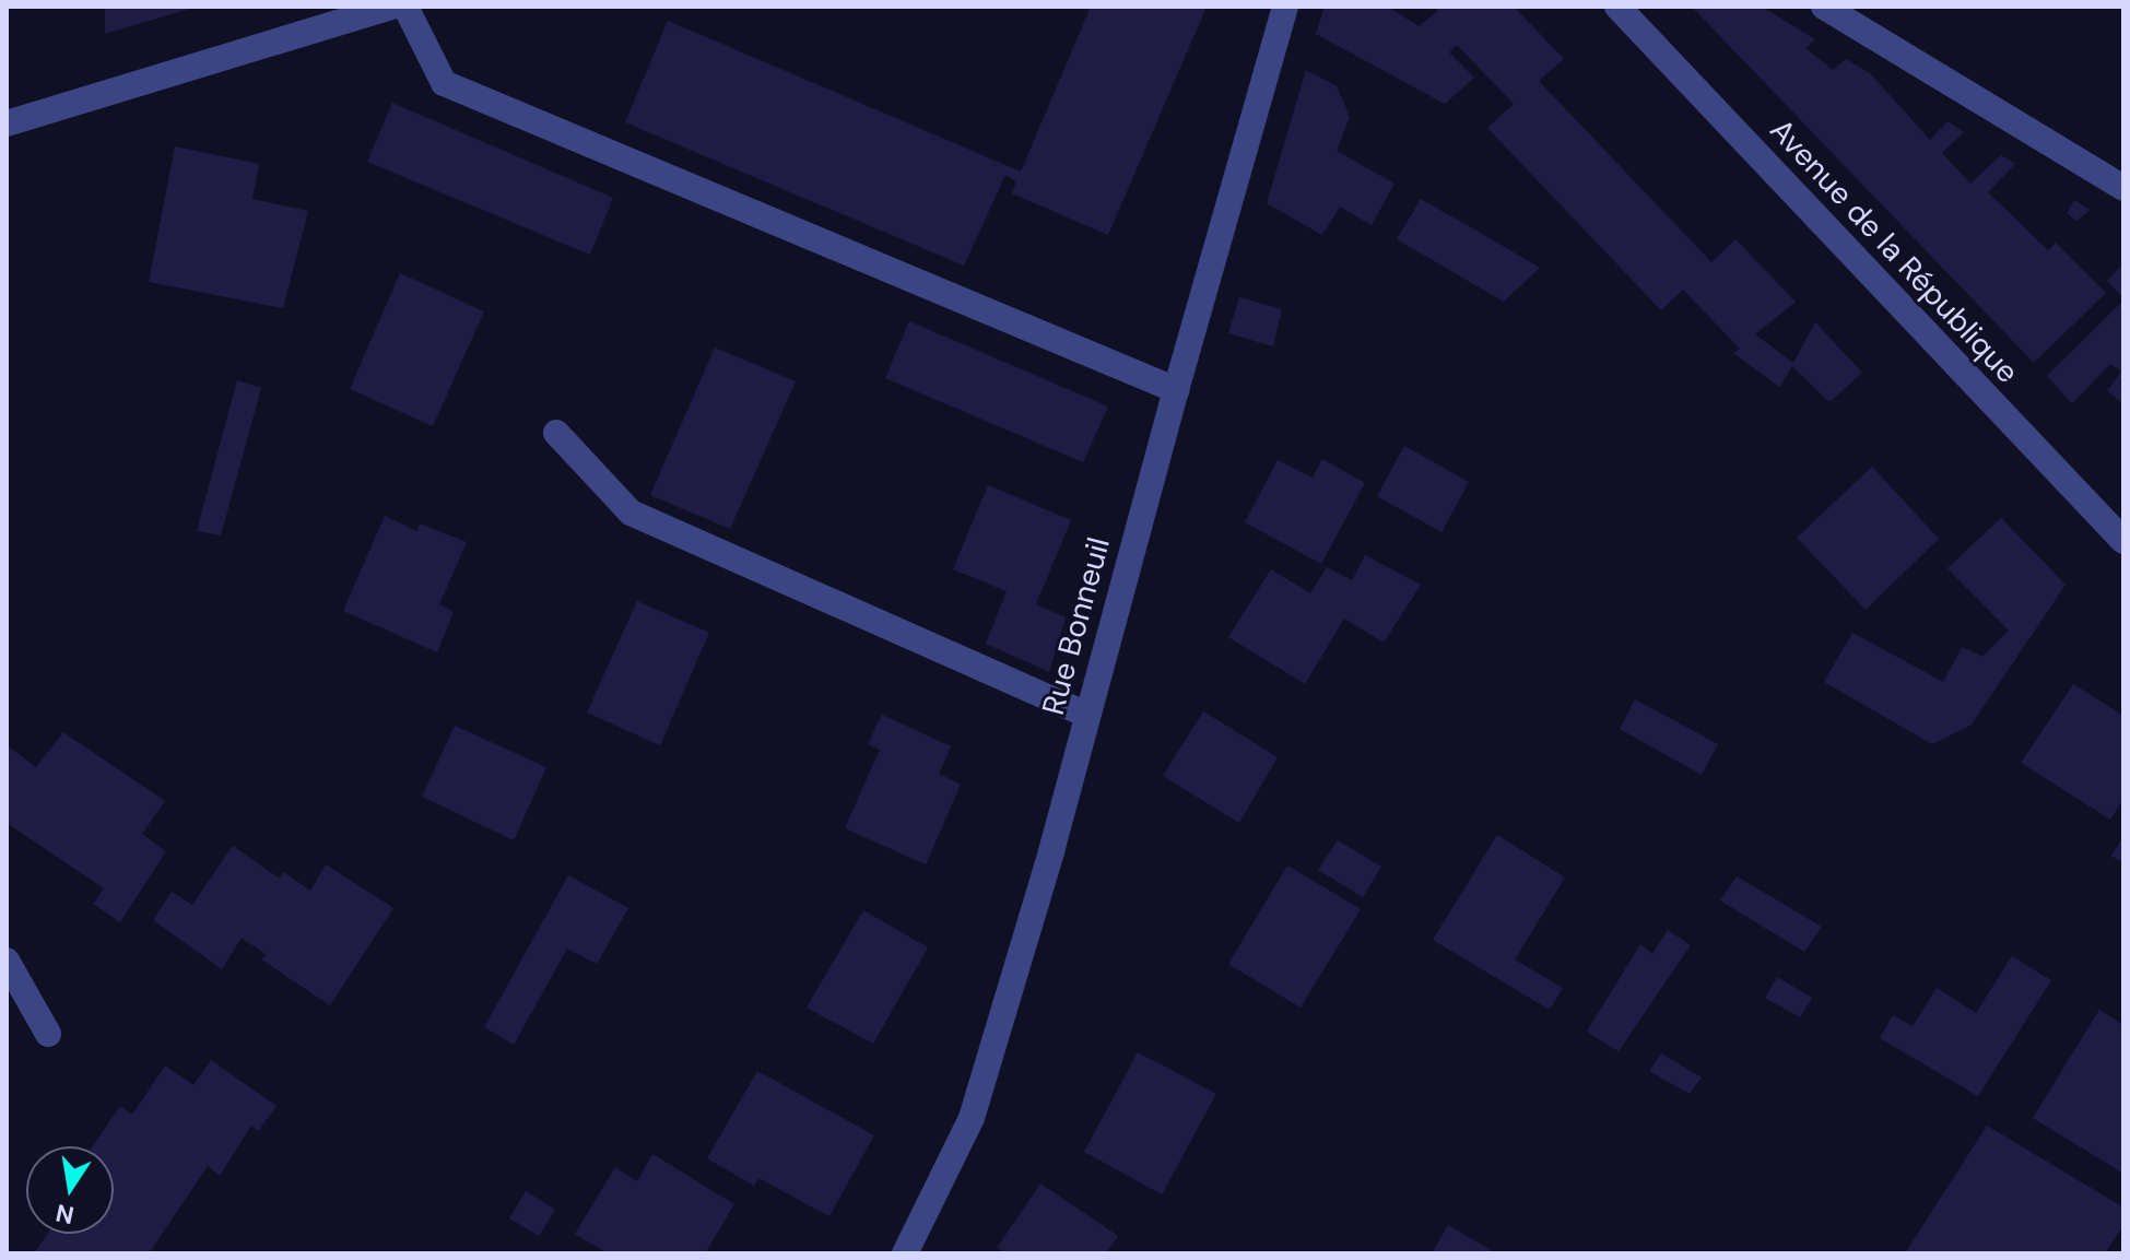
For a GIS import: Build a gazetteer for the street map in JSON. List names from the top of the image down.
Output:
{
  "streets": {
    "street": ["Avenue de la République", "Rue Bonneuil"]
  },
  "north": "bottom"
}
